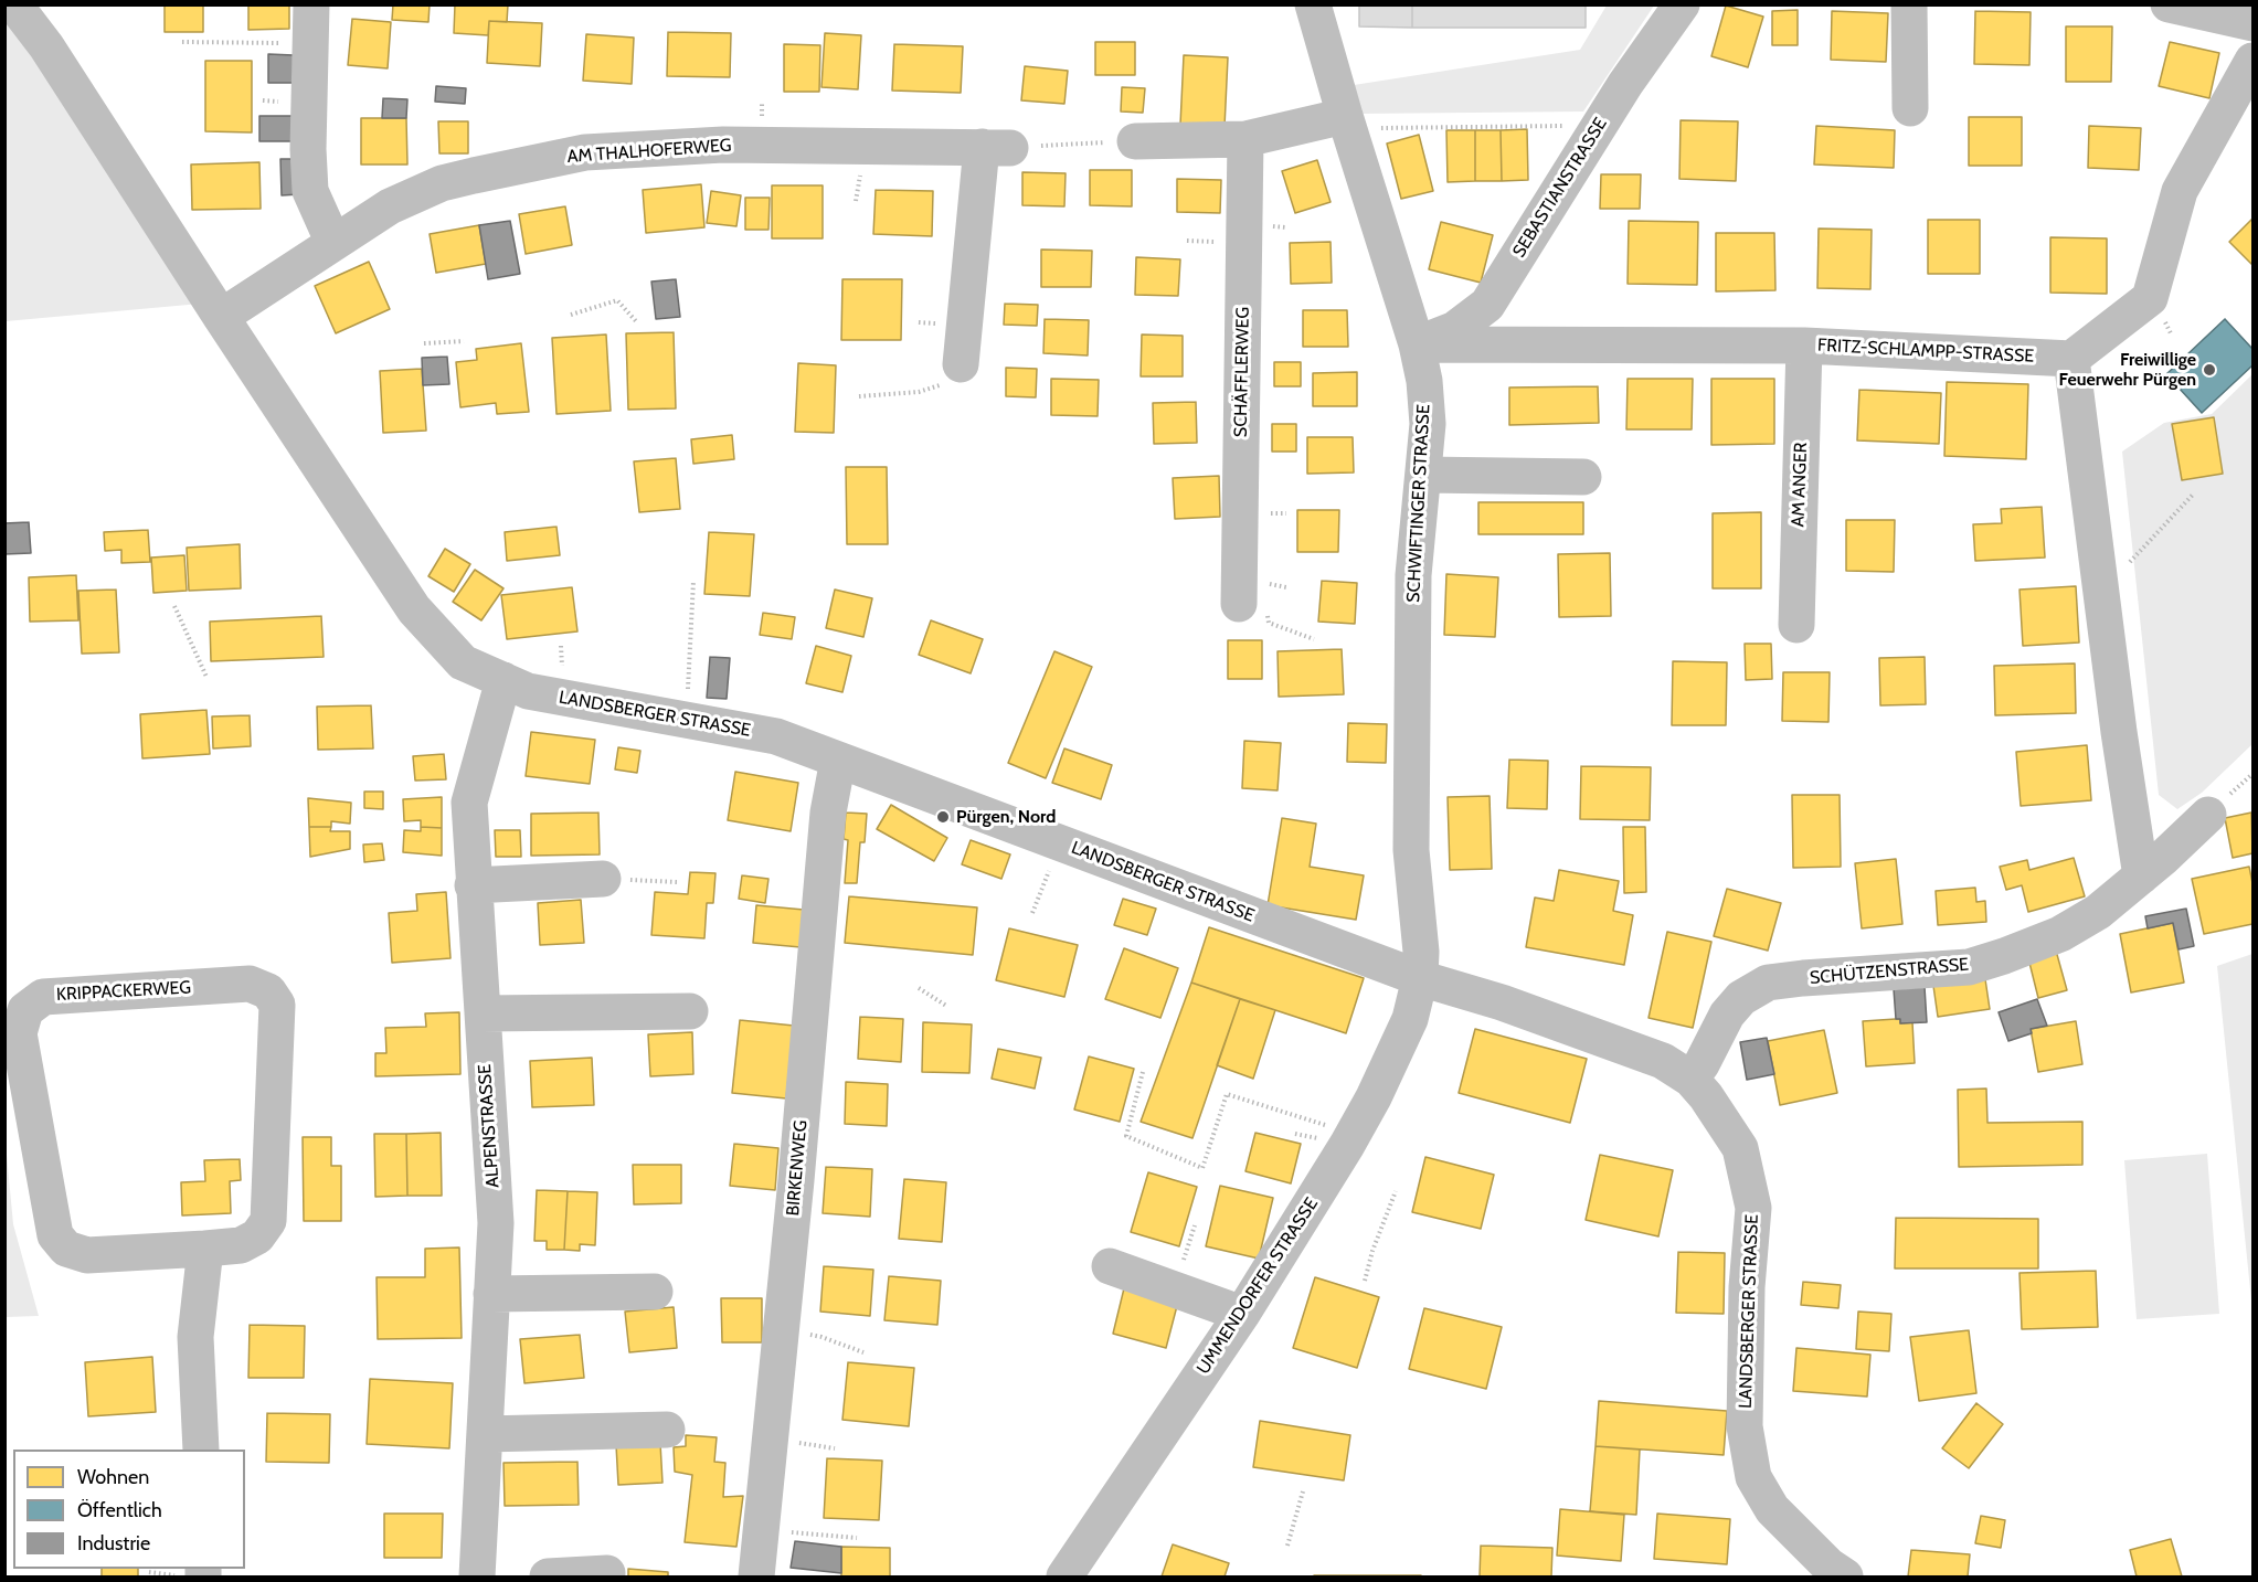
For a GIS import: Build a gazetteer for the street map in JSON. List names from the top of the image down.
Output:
{
  "streets": {
    "street": [
      "AM THALHOFERWEG",
      "SEBASTIANSTRASSE",
      "FRITZ-SCHLAMPP-STRASSE",
      "SCHÄFFLERWEG",
      "AM ANGER",
      "SCHWIFTINGER STRASSE",
      "LANDSBERGER STRASSE",
      "SCHÜTZENSTRASSE",
      "KRIPPACKERWEG",
      "ALPENSTRASSE",
      "BIRKENWEG",
      "UMMENDORFER STRASSE"
    ]
  },
  "crossings": [
    ["AM THALHOFERWEG", "LANDSBERGER STRASSE"],
    ["SEBASTIANSTRASSE", "FRITZ-SCHLAMPP-STRASSE"],
    ["SEBASTIANSTRASSE", "SCHWIFTINGER STRASSE"],
    ["FRITZ-SCHLAMPP-STRASSE", "AM ANGER"],
    ["FRITZ-SCHLAMPP-STRASSE", "SCHWIFTINGER STRASSE"],
    ["SCHWIFTINGER STRASSE", "LANDSBERGER STRASSE"],
    ["SCHWIFTINGER STRASSE", "UMMENDORFER STRASSE"],
    ["LANDSBERGER STRASSE", "SCHÜTZENSTRASSE"],
    ["LANDSBERGER STRASSE", "ALPENSTRASSE"],
    ["LANDSBERGER STRASSE", "BIRKENWEG"],
    ["LANDSBERGER STRASSE", "UMMENDORFER STRASSE"]
  ],
  "places": ["Freiwillige Feuerwehr Pürgen", "Pürgen, Nord"],
  "legend": ["Wohnen", "Öffentlich", "Industrie"]
}
